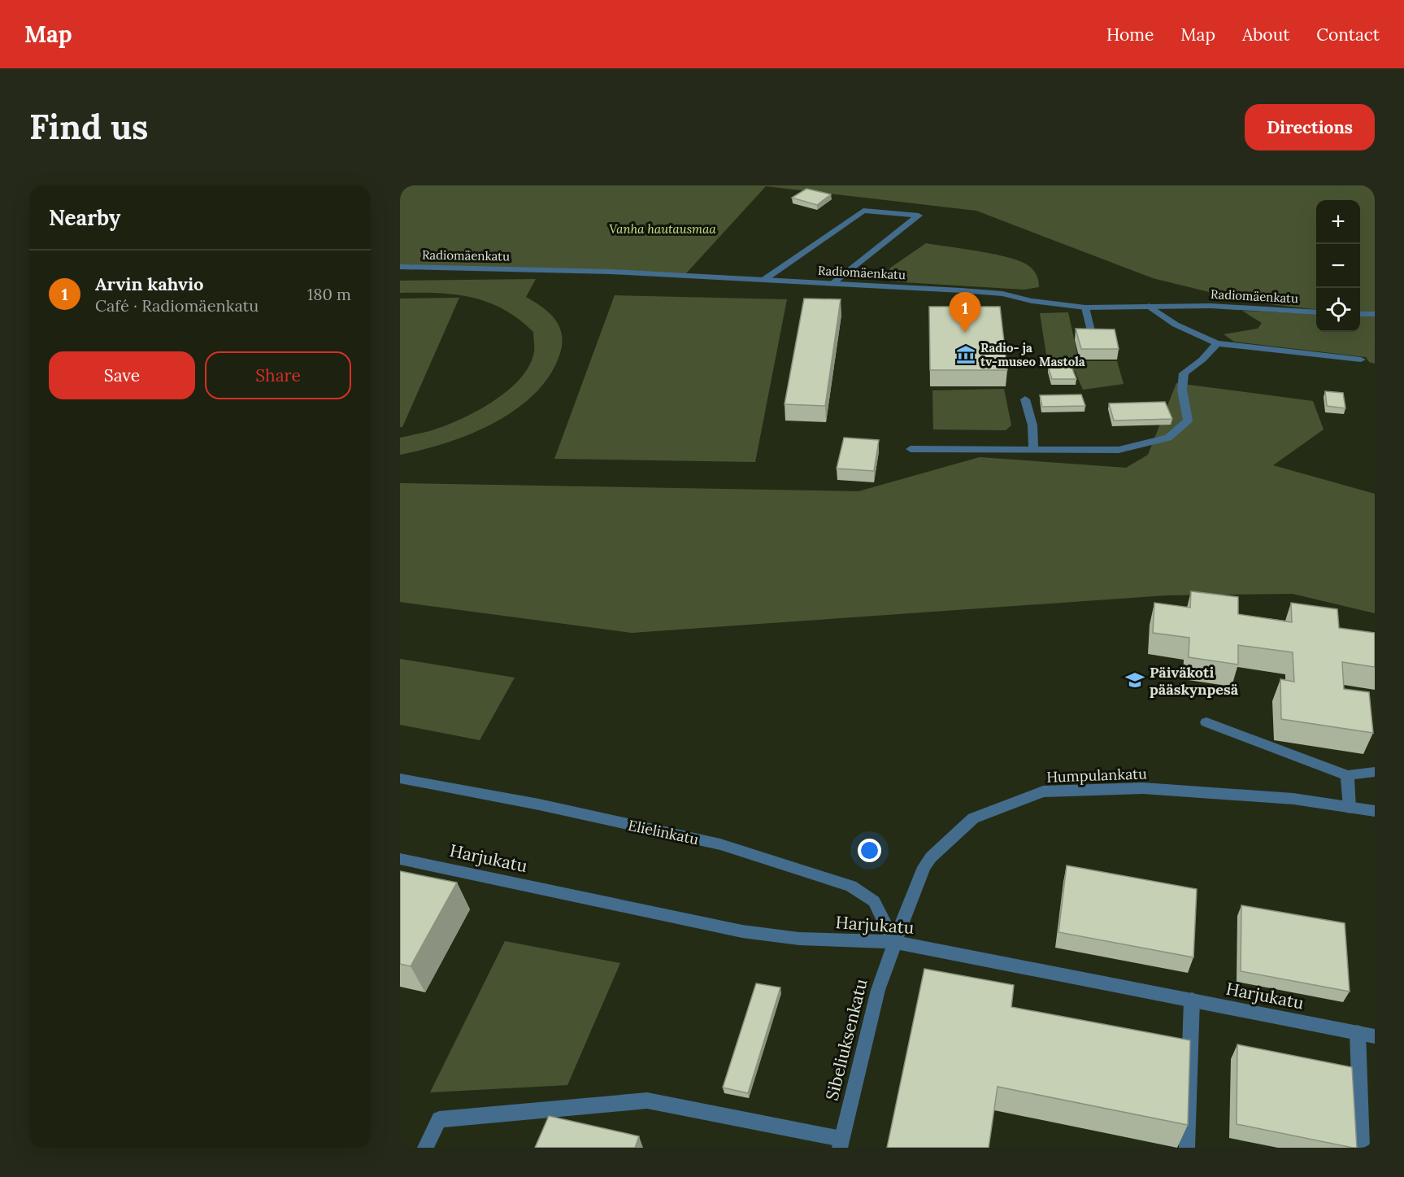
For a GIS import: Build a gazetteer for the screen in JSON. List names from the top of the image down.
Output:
{
  "streets": {
    "street": [
      "Radiomäenkatu",
      "Humpulankatu",
      "Elielinkatu",
      "Harjukatu",
      "Sibeliuksenkatu"
    ]
  },
  "crossings": [
    ["Humpulankatu", "Elielinkatu"],
    ["Humpulankatu", "Harjukatu"],
    ["Humpulankatu", "Sibeliuksenkatu"],
    ["Elielinkatu", "Harjukatu"],
    ["Elielinkatu", "Sibeliuksenkatu"],
    ["Harjukatu", "Sibeliuksenkatu"]
  ],
  "parks": ["Vanha hautausmaa"],
  "places": {
    "museum": ["Radio- ja tv-museo Mastola"],
    "school or university": ["Päiväkoti pääskynpesä"]
  },
  "page": {
    "header": "Map",
    "nav": [
      "Home",
      "Map",
      "About",
      "Contact"
    ],
    "buttons": [
      "Directions",
      ["Save", "Share"]
    ],
    "title": "Find us",
    "heading": "Nearby",
    "map_buttons": ["+", "−"],
    "list": [
      {
        "mark": "1",
        "name": "Arvin kahvio",
        "note": "Café · Radiomäenkatu",
        "value": "180 m"
      }
    ],
    "pins": "1"
  }
}
